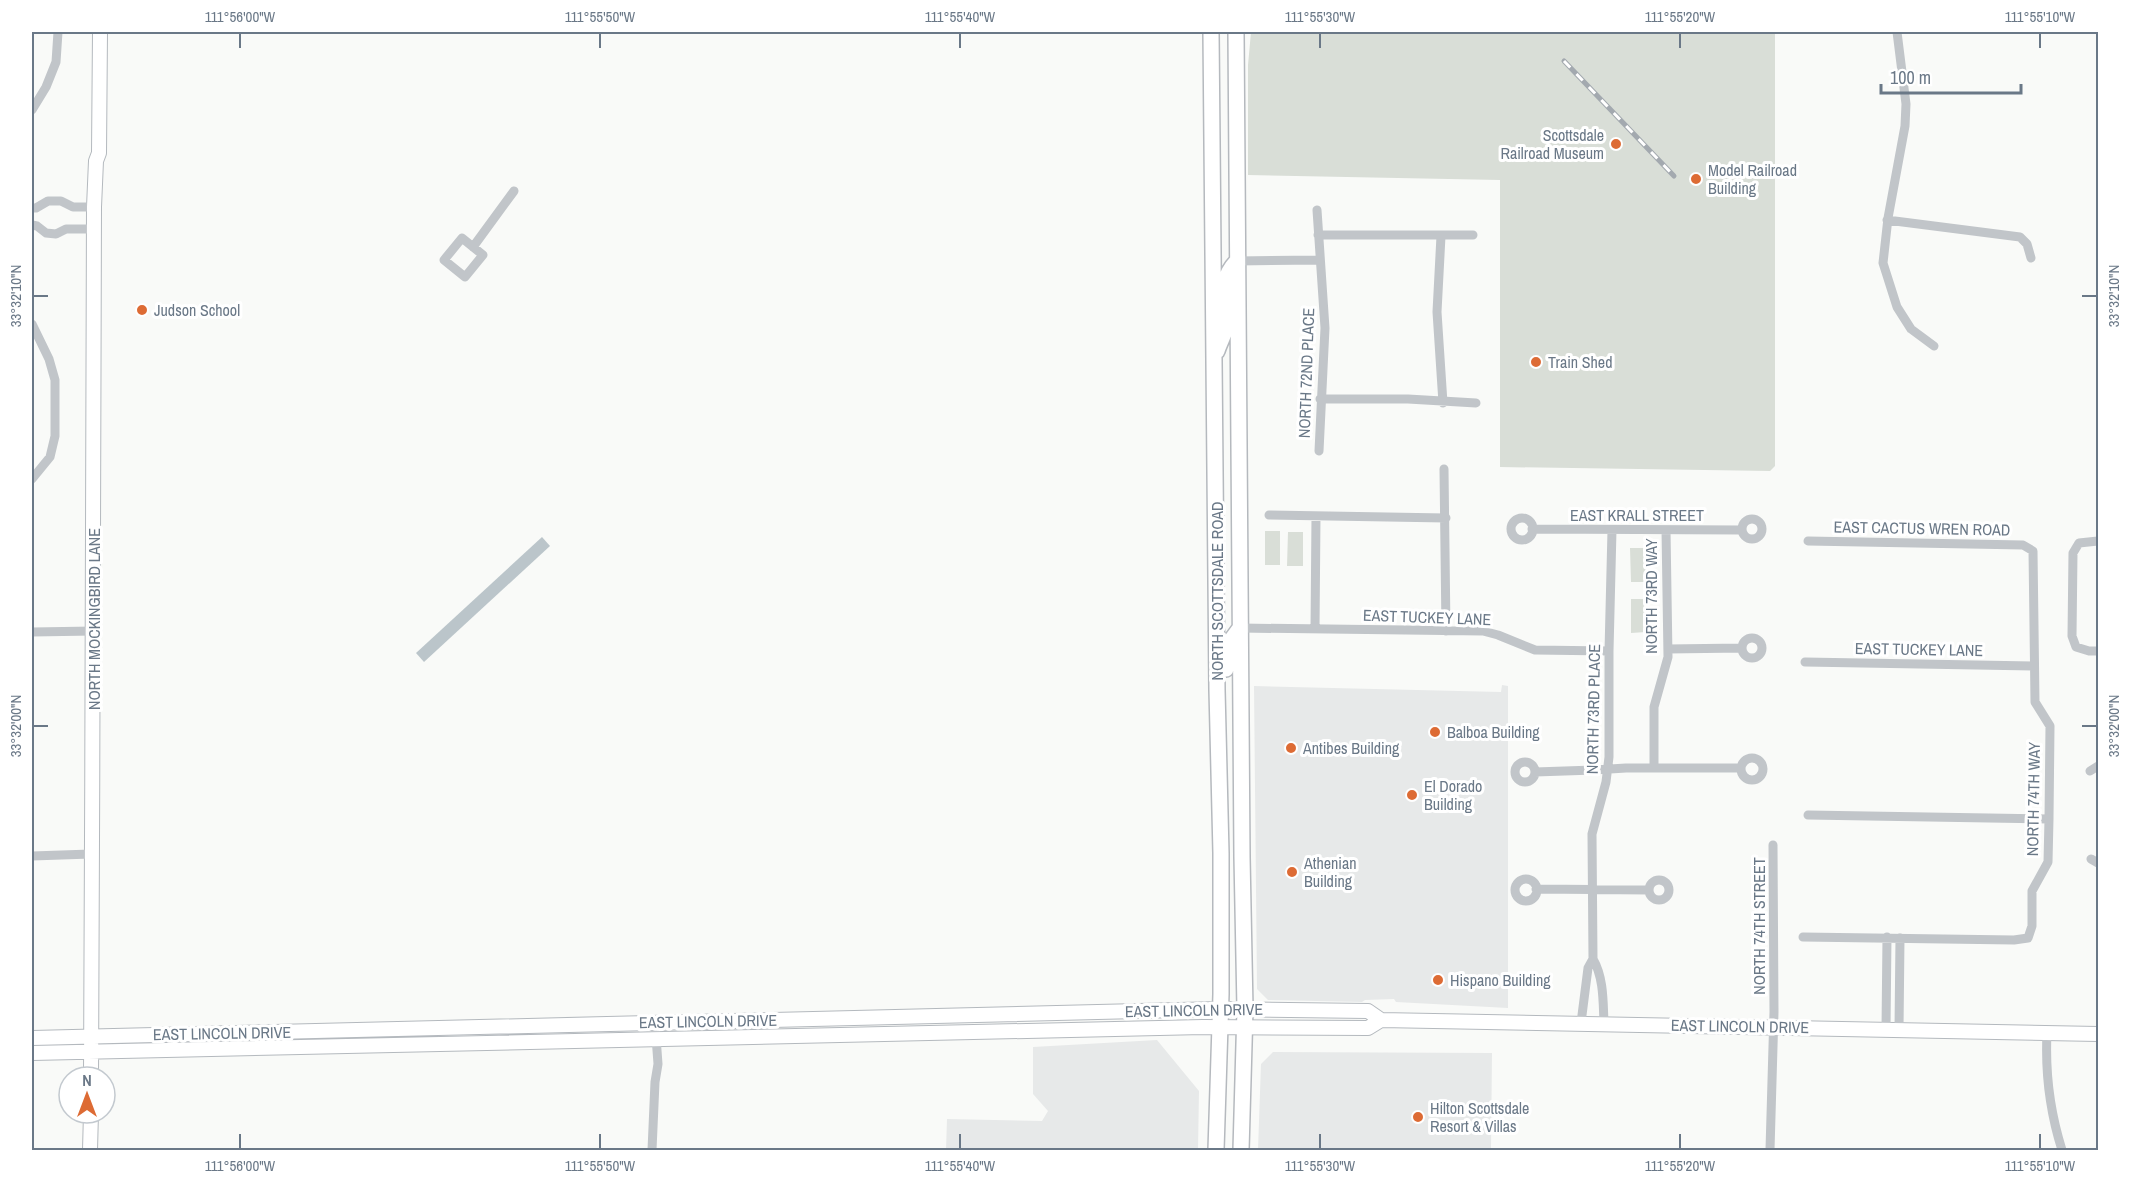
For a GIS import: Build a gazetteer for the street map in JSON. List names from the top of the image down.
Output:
{
  "streets": {
    "main road": ["NORTH SCOTTSDALE ROAD", "NORTH MOCKINGBIRD LANE", "EAST LINCOLN DRIVE"],
    "street": [
      "NORTH 72ND PLACE",
      "EAST KRALL STREET",
      "EAST CACTUS WREN ROAD",
      "NORTH 73RD WAY",
      "EAST TUCKEY LANE",
      "NORTH 73RD PLACE",
      "NORTH 74TH WAY",
      "NORTH 74TH STREET"
    ]
  },
  "crossings": [
    ["EAST KRALL STREET", "NORTH 73RD WAY"],
    ["EAST KRALL STREET", "NORTH 73RD PLACE"],
    ["EAST CACTUS WREN ROAD", "NORTH 74TH WAY"],
    ["NORTH SCOTTSDALE ROAD", "EAST TUCKEY LANE"],
    ["NORTH SCOTTSDALE ROAD", "EAST LINCOLN DRIVE"],
    ["EAST TUCKEY LANE", "NORTH 73RD PLACE"],
    ["EAST TUCKEY LANE", "NORTH 74TH WAY"],
    ["NORTH MOCKINGBIRD LANE", "EAST LINCOLN DRIVE"],
    ["NORTH 73RD PLACE", "EAST LINCOLN DRIVE"],
    ["NORTH 74TH STREET", "EAST LINCOLN DRIVE"]
  ],
  "places": [
    "Scottsdale Railroad Museum",
    "Model Railroad Building",
    "Judson School",
    "Train Shed",
    "Balboa Building",
    "Antibes Building",
    "El Dorado Building",
    "Athenian Building",
    "Hispano Building",
    "Hilton Scottsdale Resort & Villas"
  ],
  "scale_bar": "100 m",
  "north": "top",
  "coordinates": [
    "111°56'00\"W",
    "111°55'50\"W",
    "111°55'40\"W",
    "111°55'30\"W",
    "111°55'20\"W",
    "111°55'10\"W",
    "33°32'10\"N",
    "33°32'00\"N"
  ]
}
